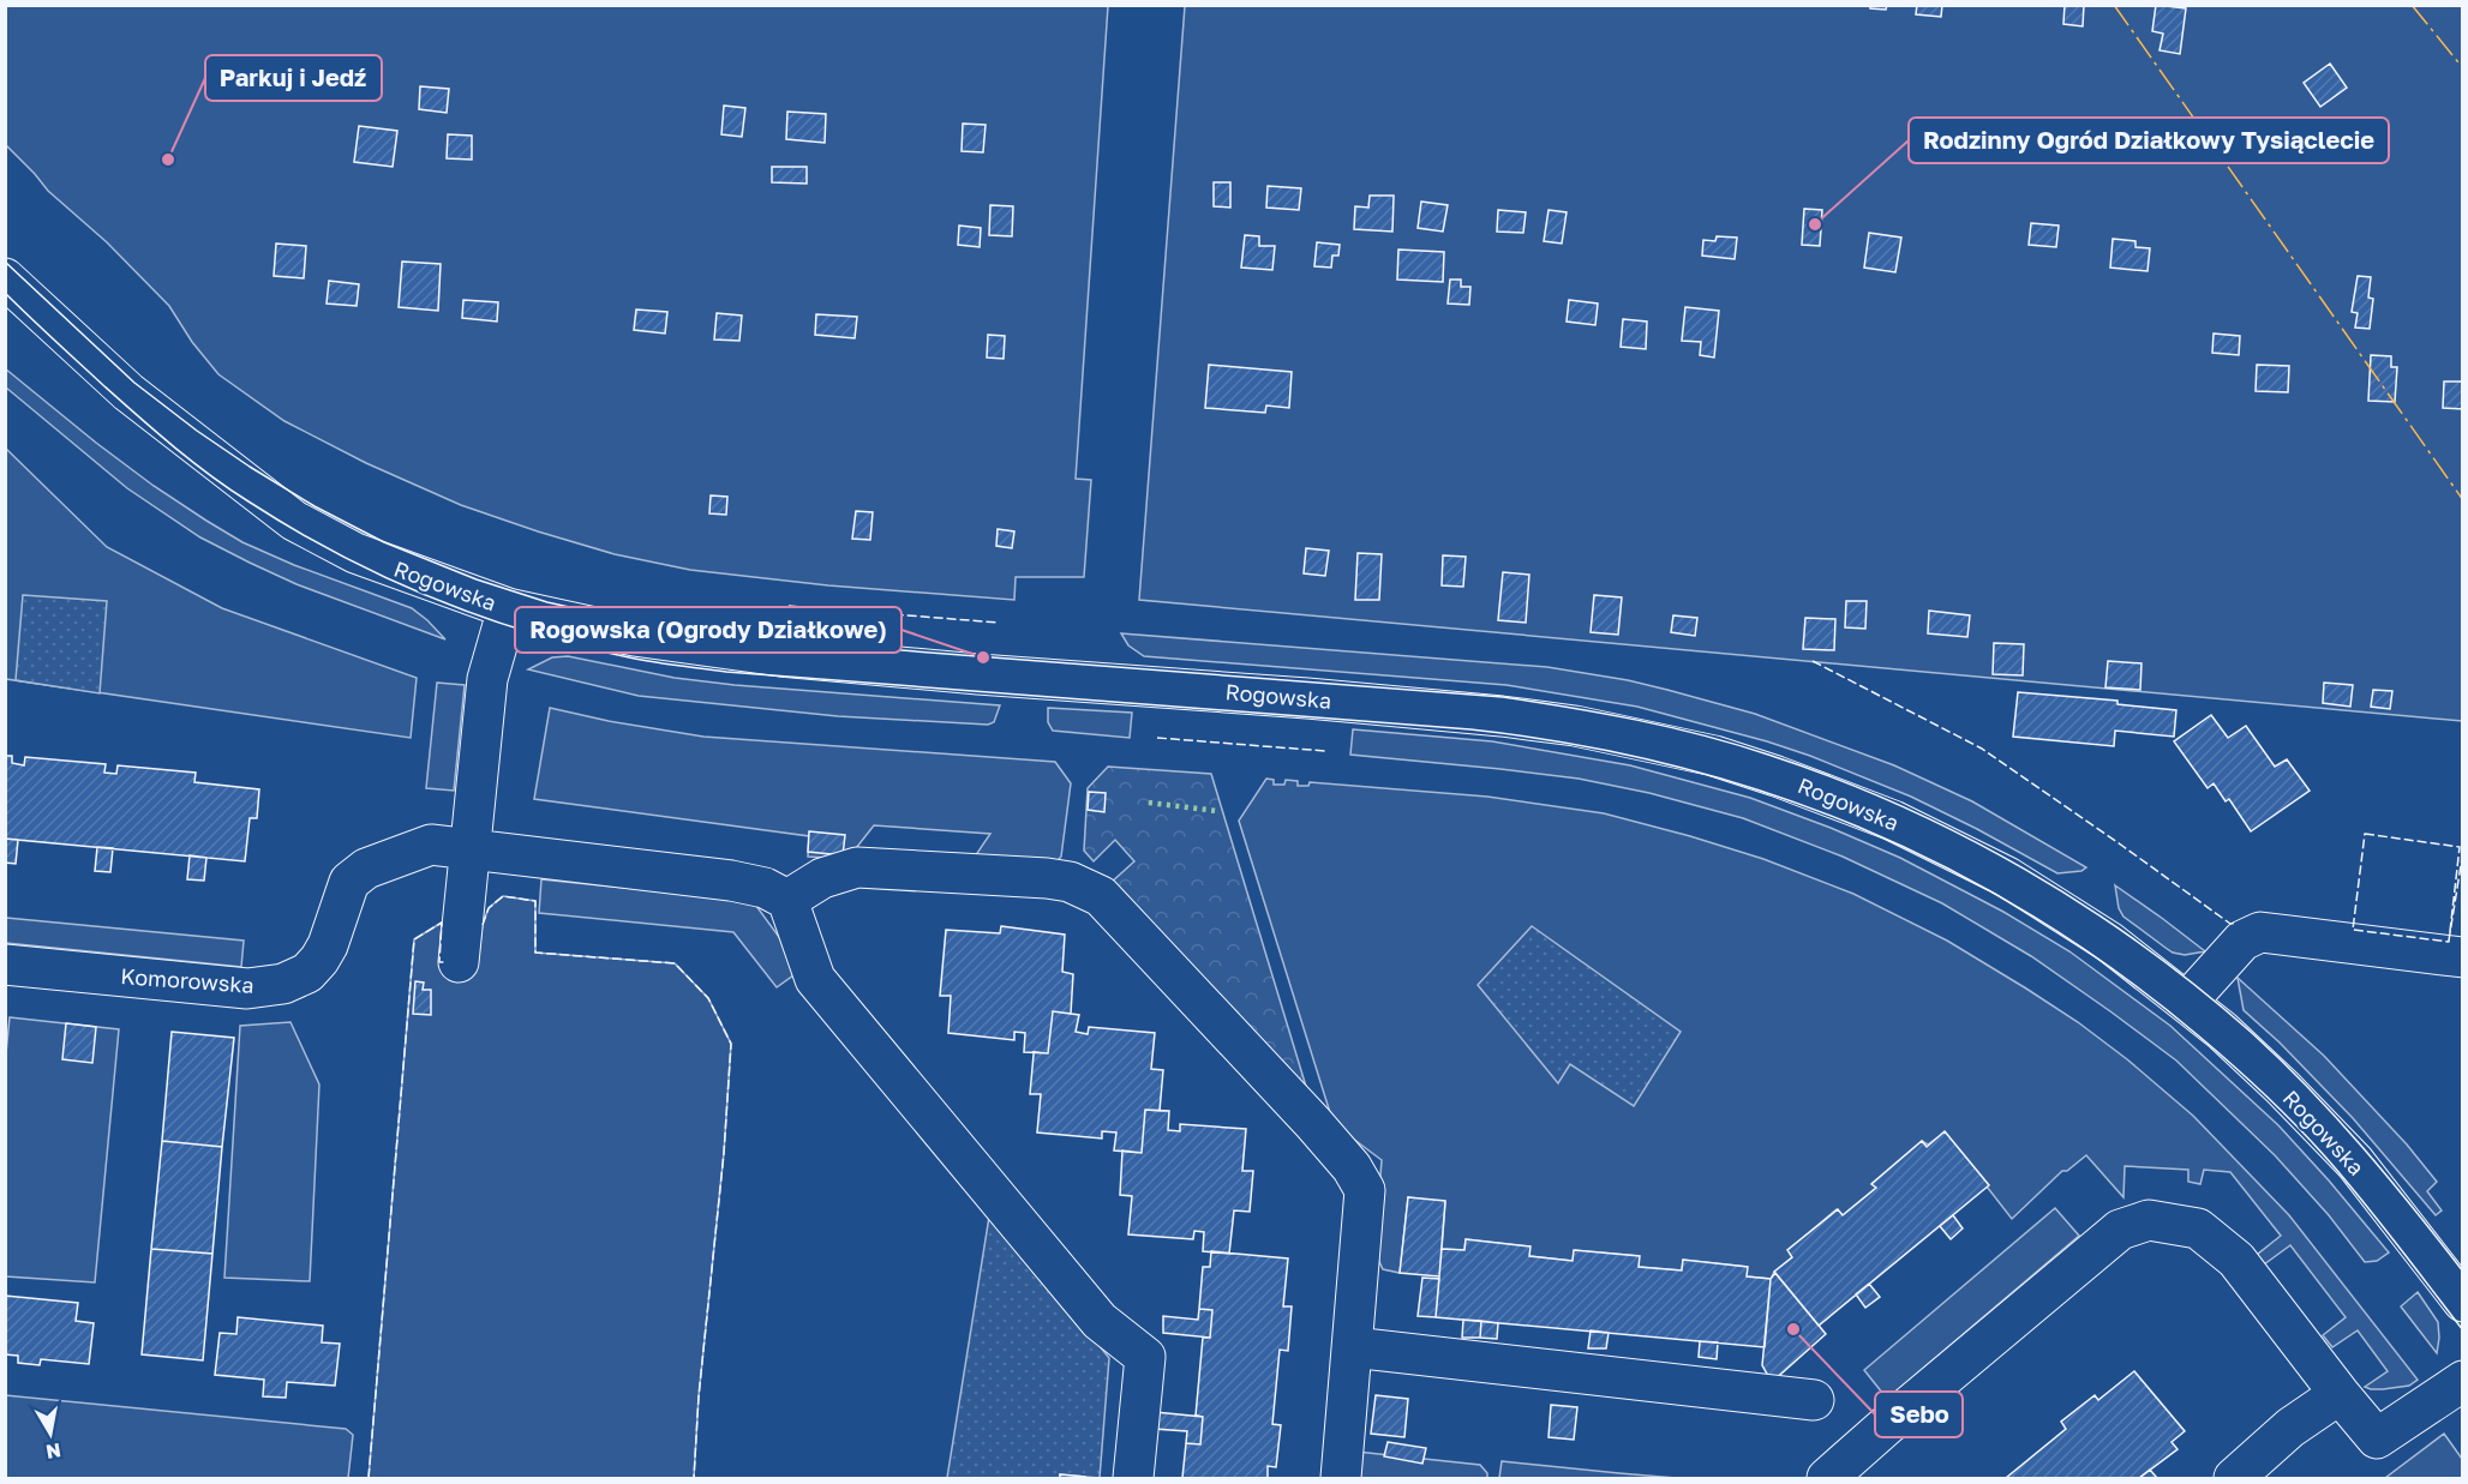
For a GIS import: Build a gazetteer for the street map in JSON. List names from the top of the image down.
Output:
{
  "streets": {
    "street": ["Rogowska", "Komorowska"]
  },
  "places": [
    "Parkuj i Jedź",
    "Rodzinny Ogród Działkowy Tysiąclecie",
    "Rogowska (Ogrody Działkowe)",
    "Sebo"
  ],
  "north": "bottom"
}
